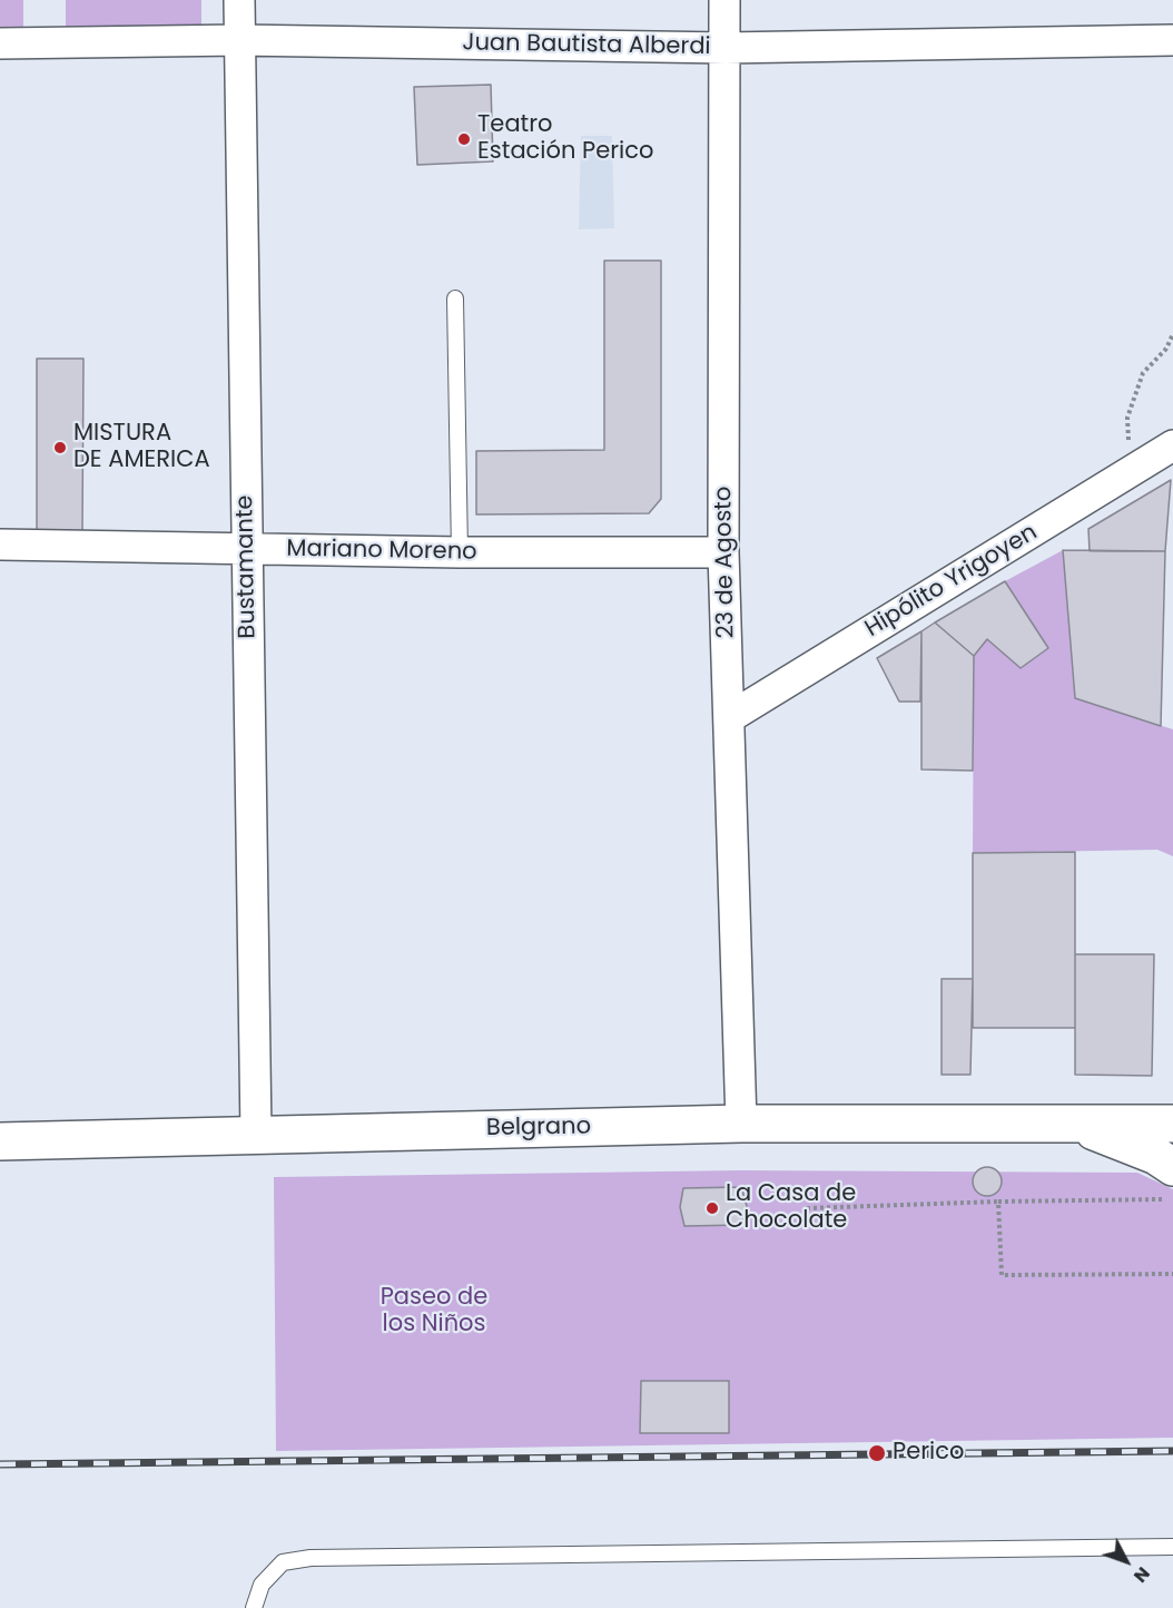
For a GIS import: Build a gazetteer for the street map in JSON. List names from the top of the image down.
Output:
{
  "streets": {
    "main road": ["Belgrano"],
    "street": [
      "Juan Bautista Alberdi",
      "Mariano Moreno",
      "23 de Agosto",
      "Bustamante",
      "Hipólito Yrigoyen"
    ]
  },
  "crossings": [
    ["Juan Bautista Alberdi", "23 de Agosto"],
    ["Juan Bautista Alberdi", "Bustamante"],
    ["Mariano Moreno", "23 de Agosto"],
    ["Mariano Moreno", "Bustamante"],
    ["23 de Agosto", "Hipólito Yrigoyen"],
    ["23 de Agosto", "Belgrano"],
    ["Bustamante", "Belgrano"]
  ],
  "parks": ["Paseo de los Niños"],
  "places": [
    "Teatro Estación Perico",
    "MISTURA DE AMERICA",
    "La Casa de Chocolate",
    "Perico"
  ],
  "north": "bottom right"
}
